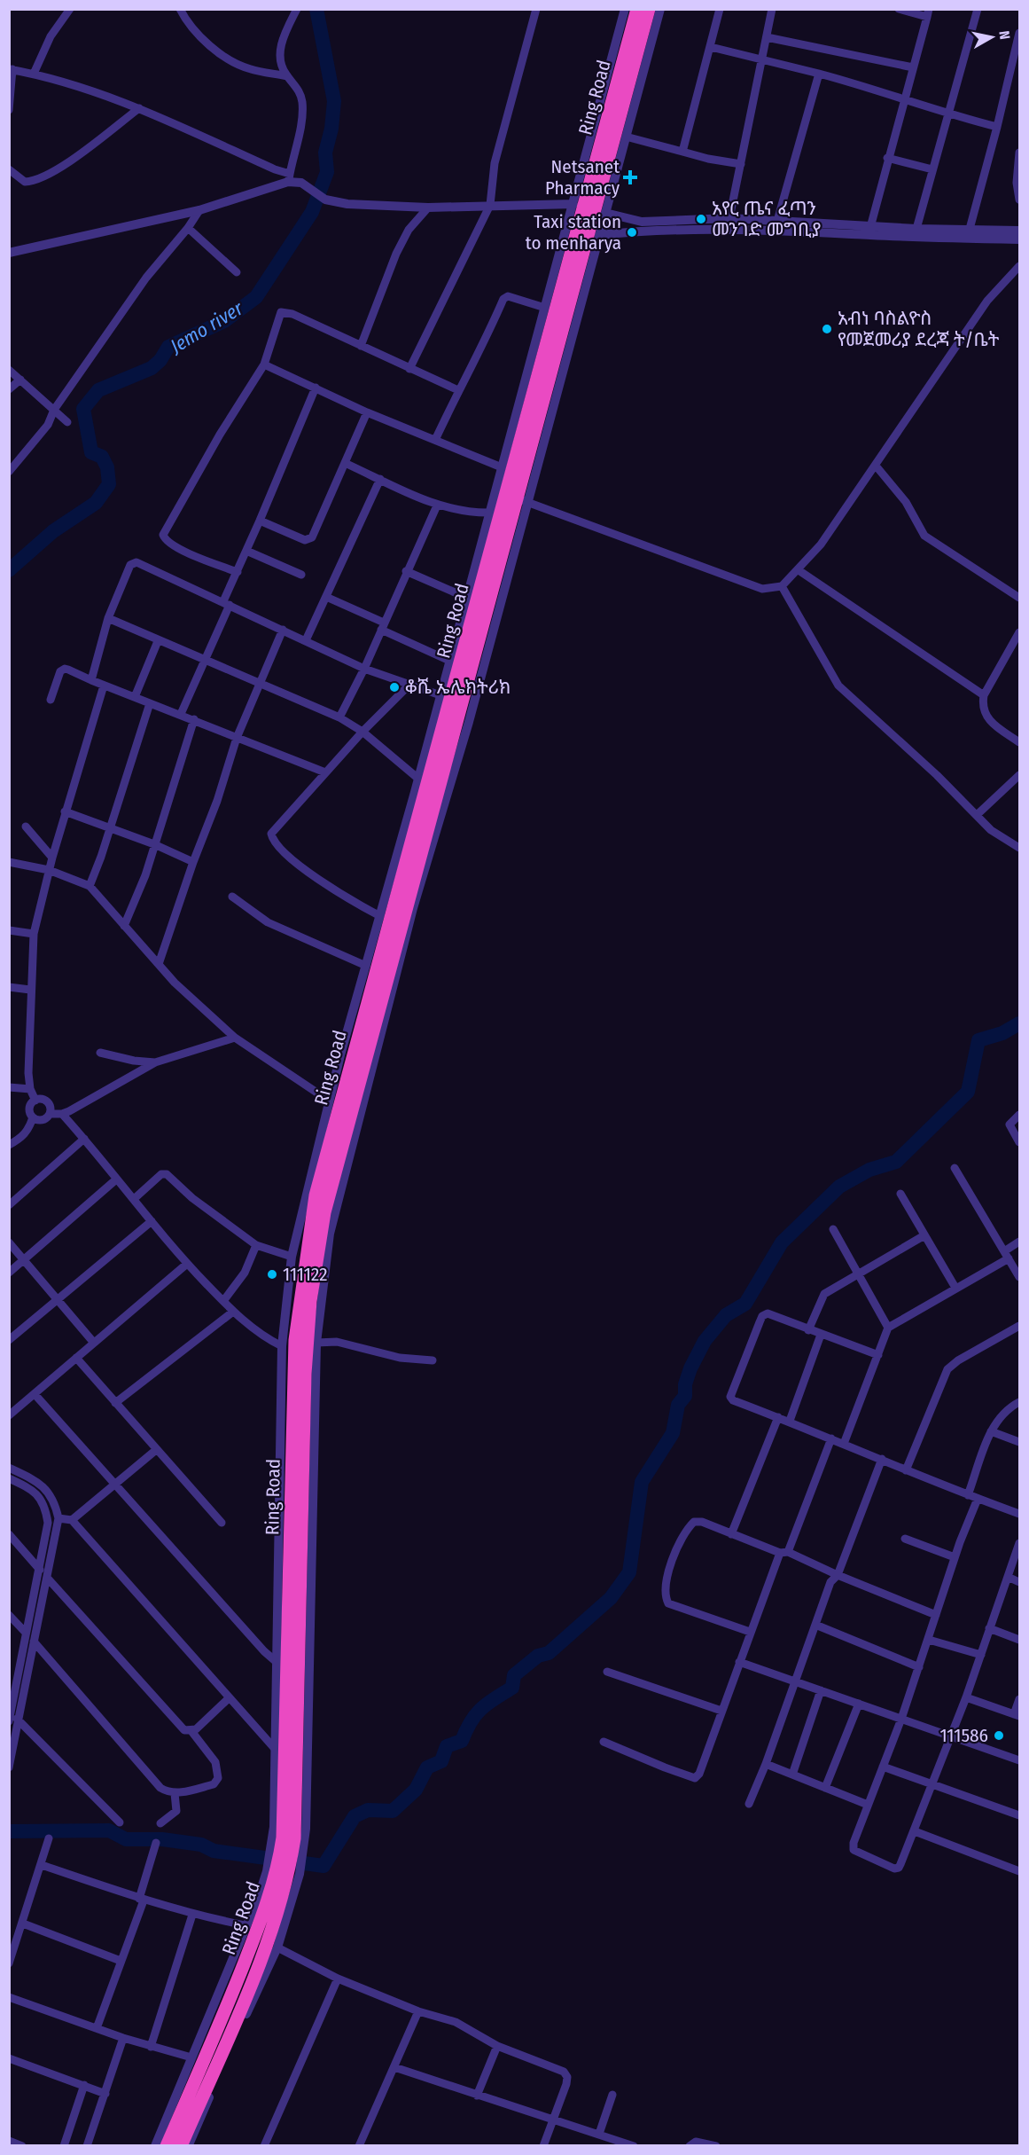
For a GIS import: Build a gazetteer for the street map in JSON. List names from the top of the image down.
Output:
{
  "streets": {
    "highway": ["Ring Road"]
  },
  "water": ["Jemo river"],
  "places": {
    "health": ["Netsanet Pharmacy"],
    "other": [
      "አየር ጤና ፈጣን መንገድ መግቢያ",
      "Taxi station to menharya",
      "አብነ ባስልዮስ የመጀመሪያ ደረጃ ት/ቤት",
      "ቆሼ ኤሌክትሪክ",
      "111122",
      "111586"
    ]
  },
  "north": "right"
}
